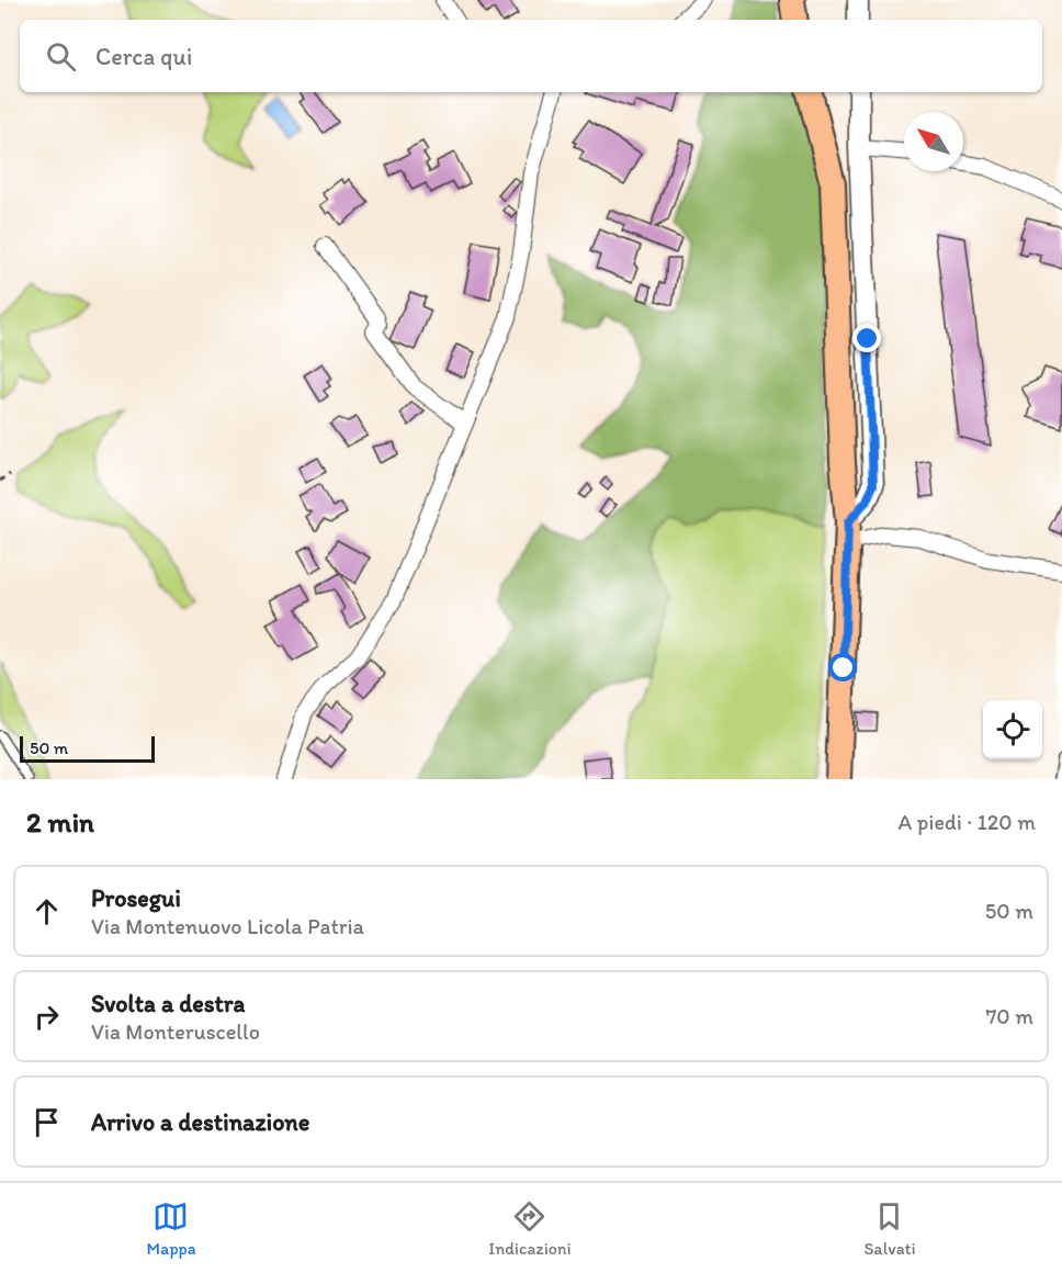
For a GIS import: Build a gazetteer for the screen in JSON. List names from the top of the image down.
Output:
{
  "scale_bar": "50 m",
  "north": "top left",
  "page": {
    "search": "Cerca qui",
    "scale": "50 m",
    "heading": ["2 min", "A piedi · 120 m"],
    "list": [
      ["Prosegui", "Via Montenuovo Licola Patria", "50 m"],
      ["Svolta a destra", "Via Monteruscello", "70 m"],
      "Arrivo a destinazione"
    ],
    "nav": ["Mappa", "Indicazioni", "Salvati"]
  }
}
